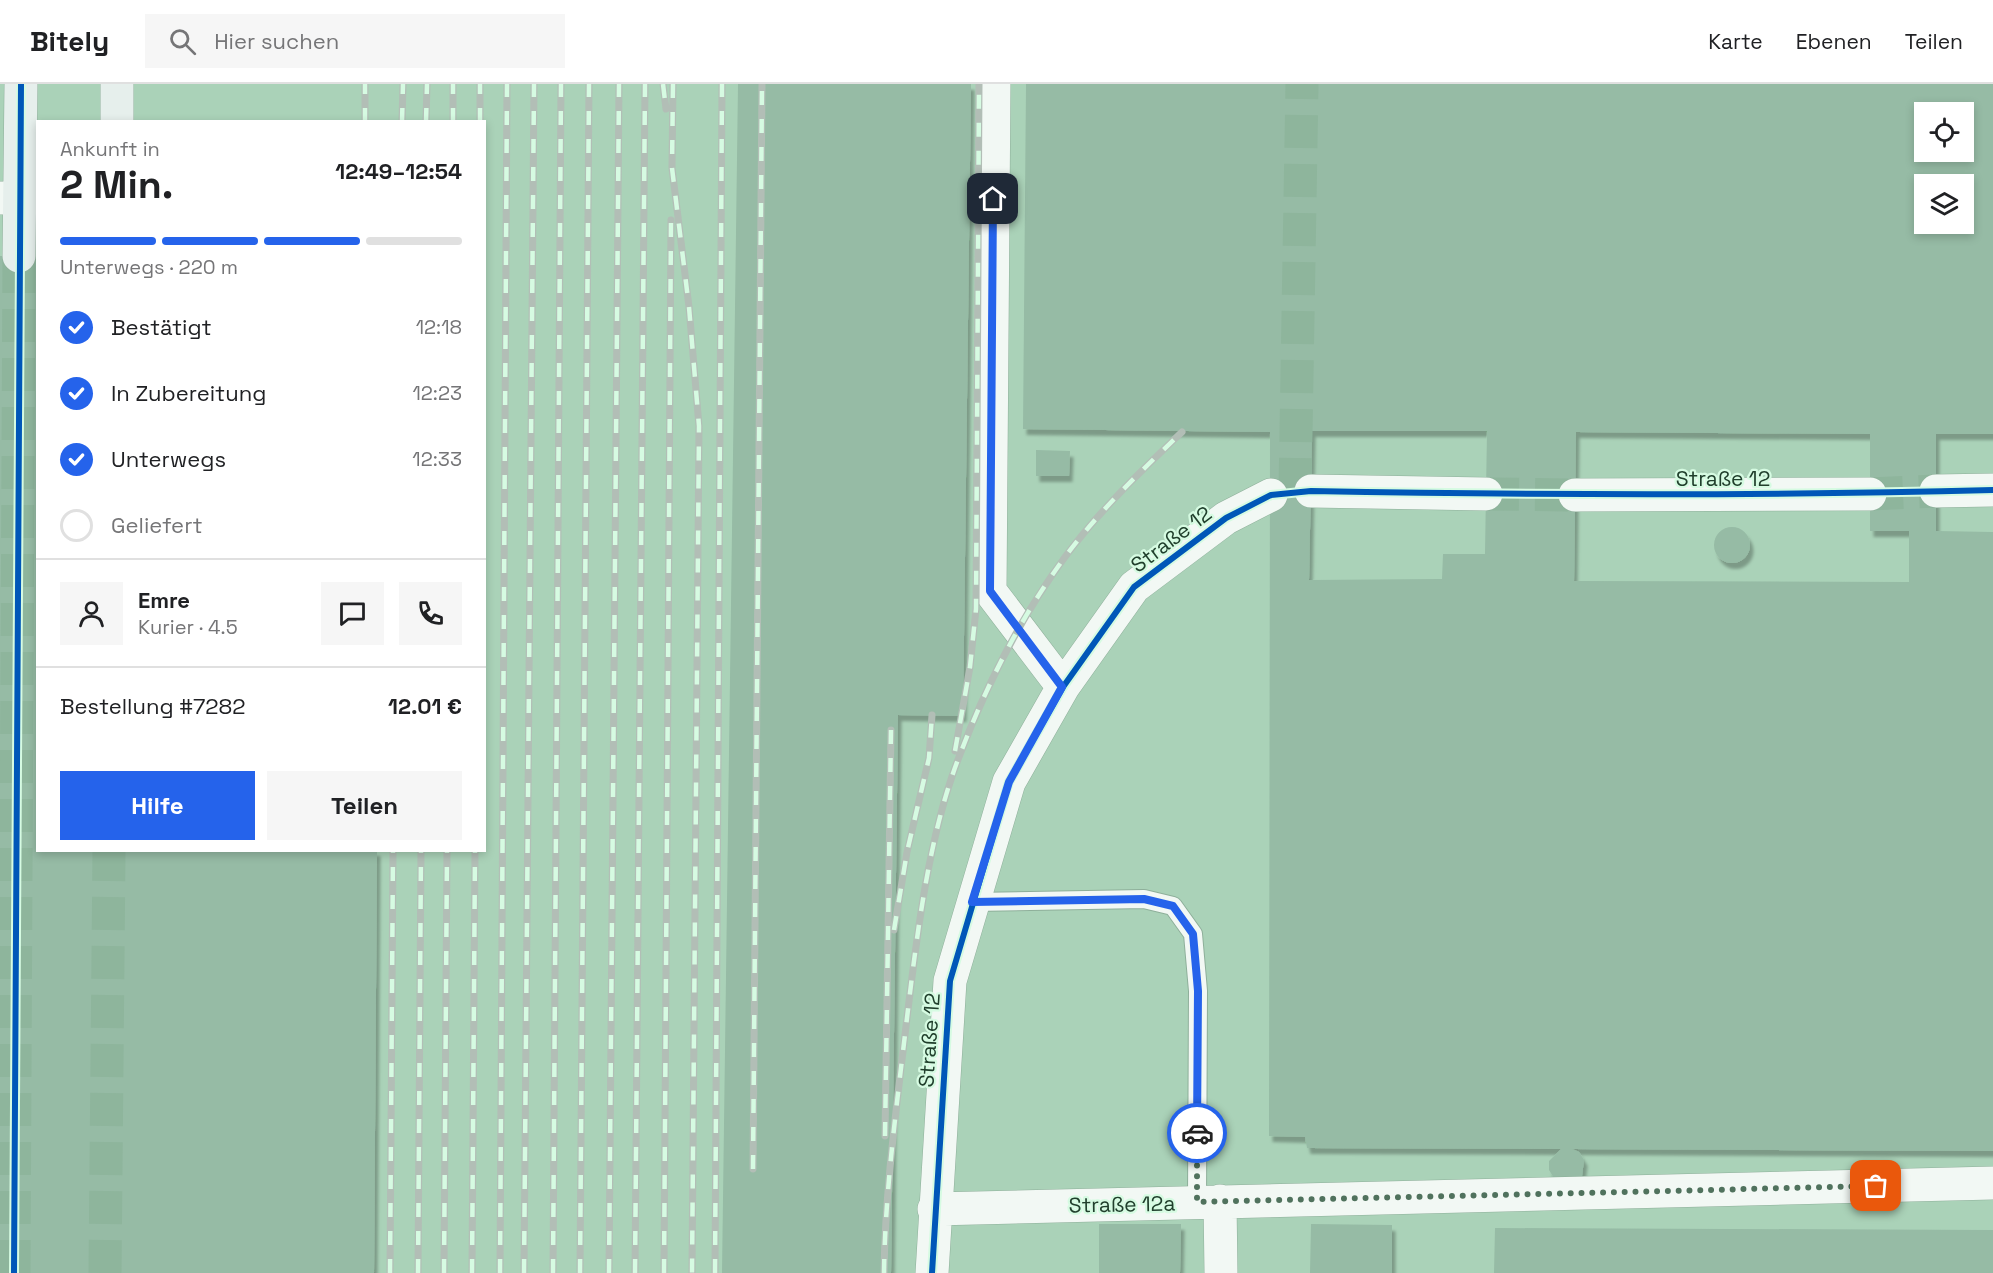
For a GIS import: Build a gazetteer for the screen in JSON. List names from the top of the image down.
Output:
{
  "streets": {
    "street": ["Straße 12", "Straße 12a"]
  },
  "crossings": [
    ["Straße 12", "Straße 12a"]
  ],
  "page": {
    "header": "Bitely",
    "search": "Hier suchen",
    "nav": ["Karte", "Ebenen", "Teilen"],
    "heading": ["2 Min.", "Ankunft in", "12:49–12:54"],
    "panel": [
      "Emre",
      "Kurier · 4.5",
      "Bestellung #7282",
      "12.01 €"
    ],
    "bar": "Unterwegs · 220 m",
    "list": [
      ["Bestätigt", "12:18"],
      ["In Zubereitung", "12:23"],
      ["Unterwegs", "12:33"],
      "Geliefert"
    ],
    "buttons": ["Hilfe", "Teilen"]
  }
}
